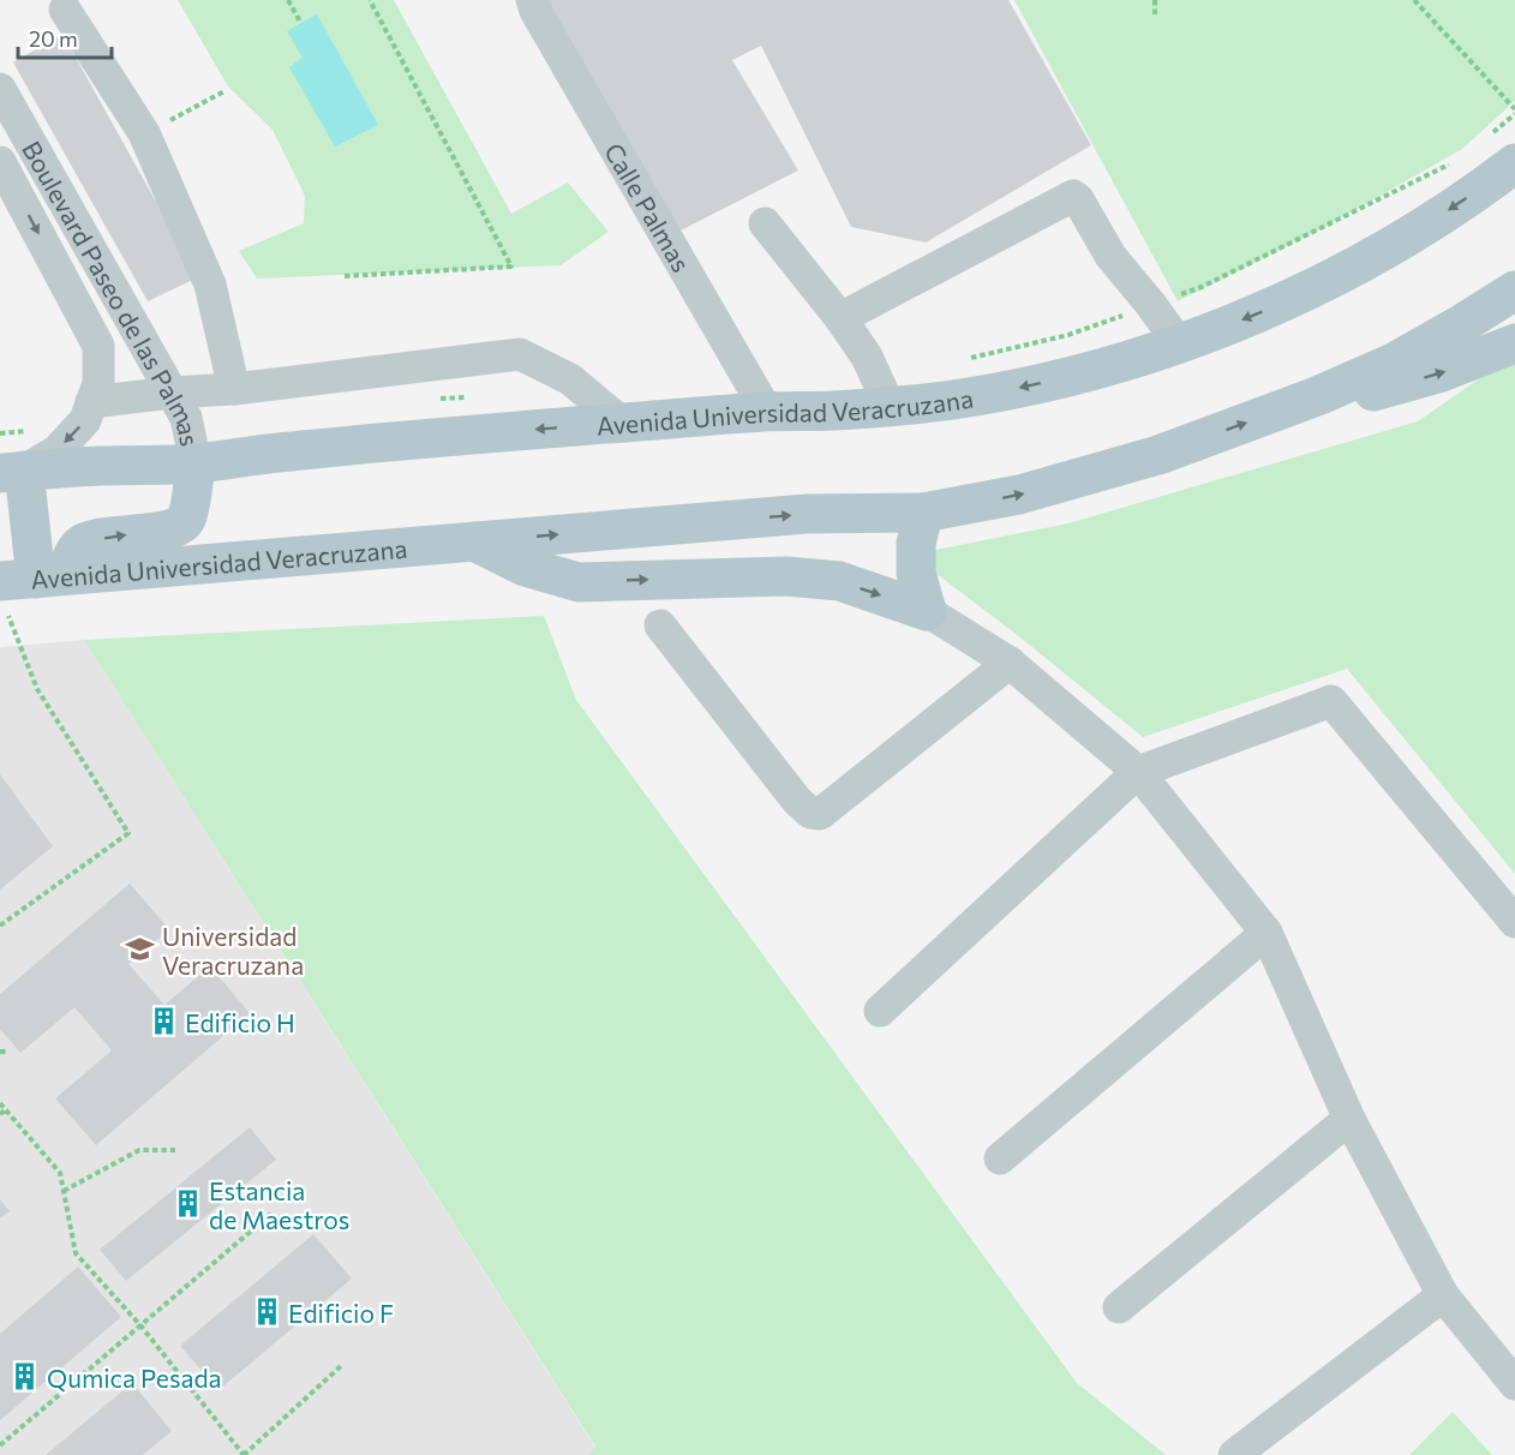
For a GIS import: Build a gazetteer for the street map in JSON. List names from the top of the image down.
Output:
{
  "streets": {
    "main road": ["Avenida Universidad Veracruzana"],
    "street": ["Calle Palmas", "Boulevard Paseo de las Palmas"]
  },
  "crossings": [
    ["Calle Palmas", "Avenida Universidad Veracruzana"],
    ["Boulevard Paseo de las Palmas", "Avenida Universidad Veracruzana"]
  ],
  "places": {
    "school or university": ["Universidad Veracruzana"],
    "building": [
      "Edificio H",
      "Estancia de Maestros",
      "Edificio F",
      "Qumica Pesada"
    ]
  },
  "scale_bar": "20 m"
}
